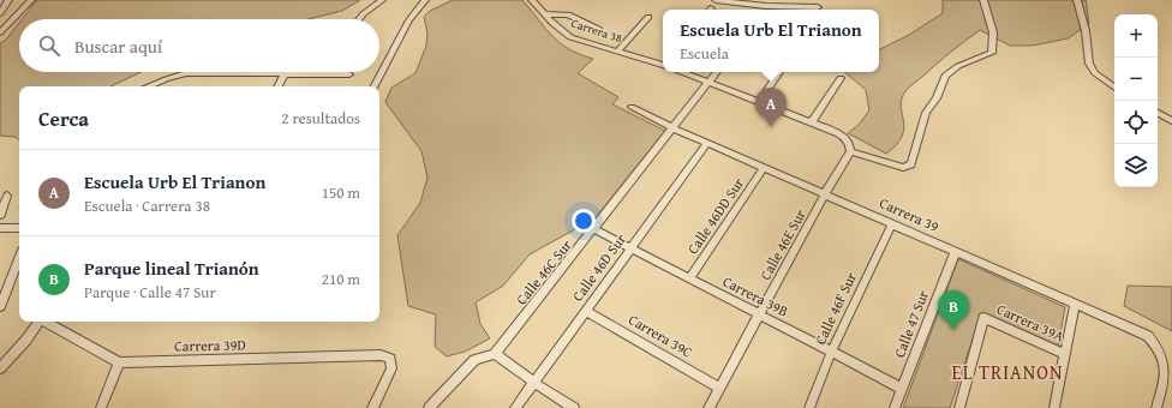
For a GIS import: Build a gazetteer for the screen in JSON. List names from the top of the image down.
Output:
{
  "streets": {
    "street": [
      "Carrera 38",
      "Carrera 39",
      "Calle 46DD Sur",
      "Calle 46E Sur",
      "Calle 46D Sur",
      "Calle 46C Sur",
      "Carrera 39B",
      "Calle 46F Sur",
      "Carrera 39A",
      "Calle 47 Sur",
      "Carrera 39C",
      "Carrera 39D"
    ]
  },
  "crossings": [
    ["Carrera 39", "Calle 46DD Sur"],
    ["Carrera 39", "Calle 46E Sur"],
    ["Carrera 39", "Calle 46D Sur"],
    ["Carrera 39", "Calle 46C Sur"],
    ["Carrera 39", "Calle 46F Sur"],
    ["Carrera 39", "Calle 47 Sur"],
    ["Calle 46DD Sur", "Carrera 39B"],
    ["Calle 46E Sur", "Carrera 39B"],
    ["Calle 46E Sur", "Carrera 39C"],
    ["Calle 46D Sur", "Carrera 39B"],
    ["Calle 46D Sur", "Carrera 39C"],
    ["Calle 46C Sur", "Carrera 39B"],
    ["Carrera 39B", "Calle 46F Sur"],
    ["Carrera 39B", "Calle 47 Sur"]
  ],
  "districts": ["EL TRIANON"],
  "page": {
    "popup": ["Escuela Urb El Trianon", "Escuela"],
    "map_buttons": ["+", "−"],
    "search": "Buscar aquí",
    "heading": ["Cerca", "2 resultados"],
    "pins": ["A", "B"],
    "list": [
      {
        "mark": "A",
        "name": "Escuela Urb El Trianon",
        "note": "Escuela · Carrera 38",
        "value": "150 m"
      },
      {
        "mark": "B",
        "name": "Parque lineal Trianón",
        "note": "Parque · Calle 47 Sur",
        "value": "210 m"
      }
    ]
  }
}
